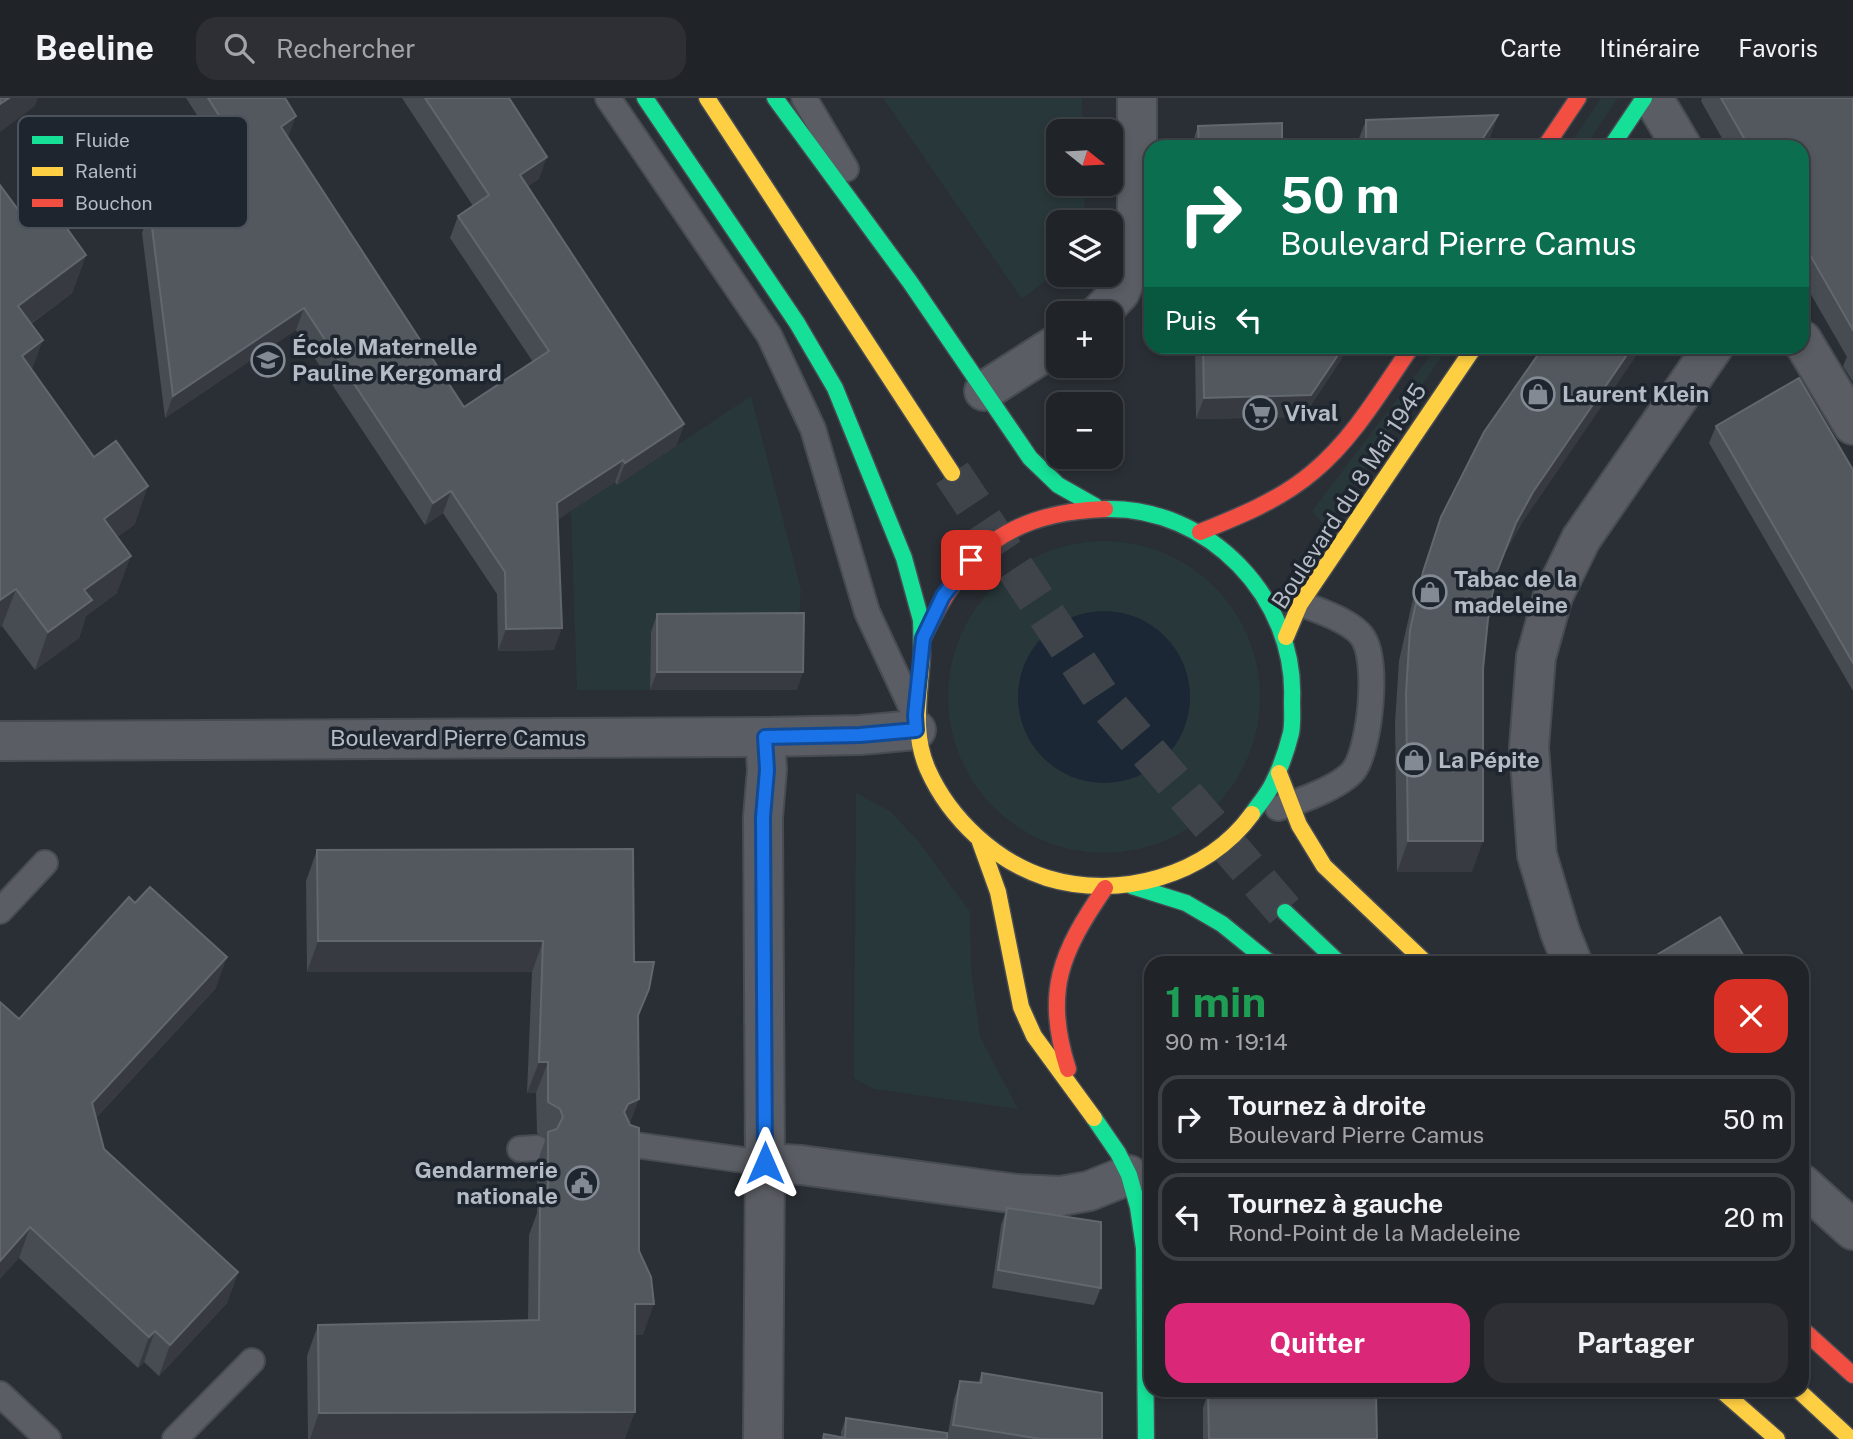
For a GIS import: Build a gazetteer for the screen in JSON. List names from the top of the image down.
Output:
{
  "streets": {
    "main road": ["Boulevard du 8 Mai 1945"],
    "street": ["Boulevard Pierre Camus"]
  },
  "places": {
    "school or university": ["École Maternelle Pauline Kergomard"],
    "shop": ["Laurent Klein", "Tabac de la madeleine", "La Pépite"],
    "supermarket": ["Vival"],
    "public building": ["Gendarmerie nationale"]
  },
  "legend": ["Fluide", "Ralenti", "Bouchon"],
  "north": "right",
  "page": {
    "header": "Beeline",
    "search": "Rechercher",
    "nav": ["Carte", "Itinéraire", "Favoris"],
    "map_buttons": ["+", "−"],
    "turn": ["50 m", "Boulevard Pierre Camus"],
    "then": "Puis",
    "heading": ["1 min", "90 m · 19:14"],
    "list": [
      {
        "name": "Tournez à droite",
        "note": "Boulevard Pierre Camus",
        "value": "50 m"
      },
      {
        "name": "Tournez à gauche",
        "note": "Rond-Point de la Madeleine",
        "value": "20 m"
      }
    ],
    "buttons": ["Quitter", "Partager"]
  }
}
